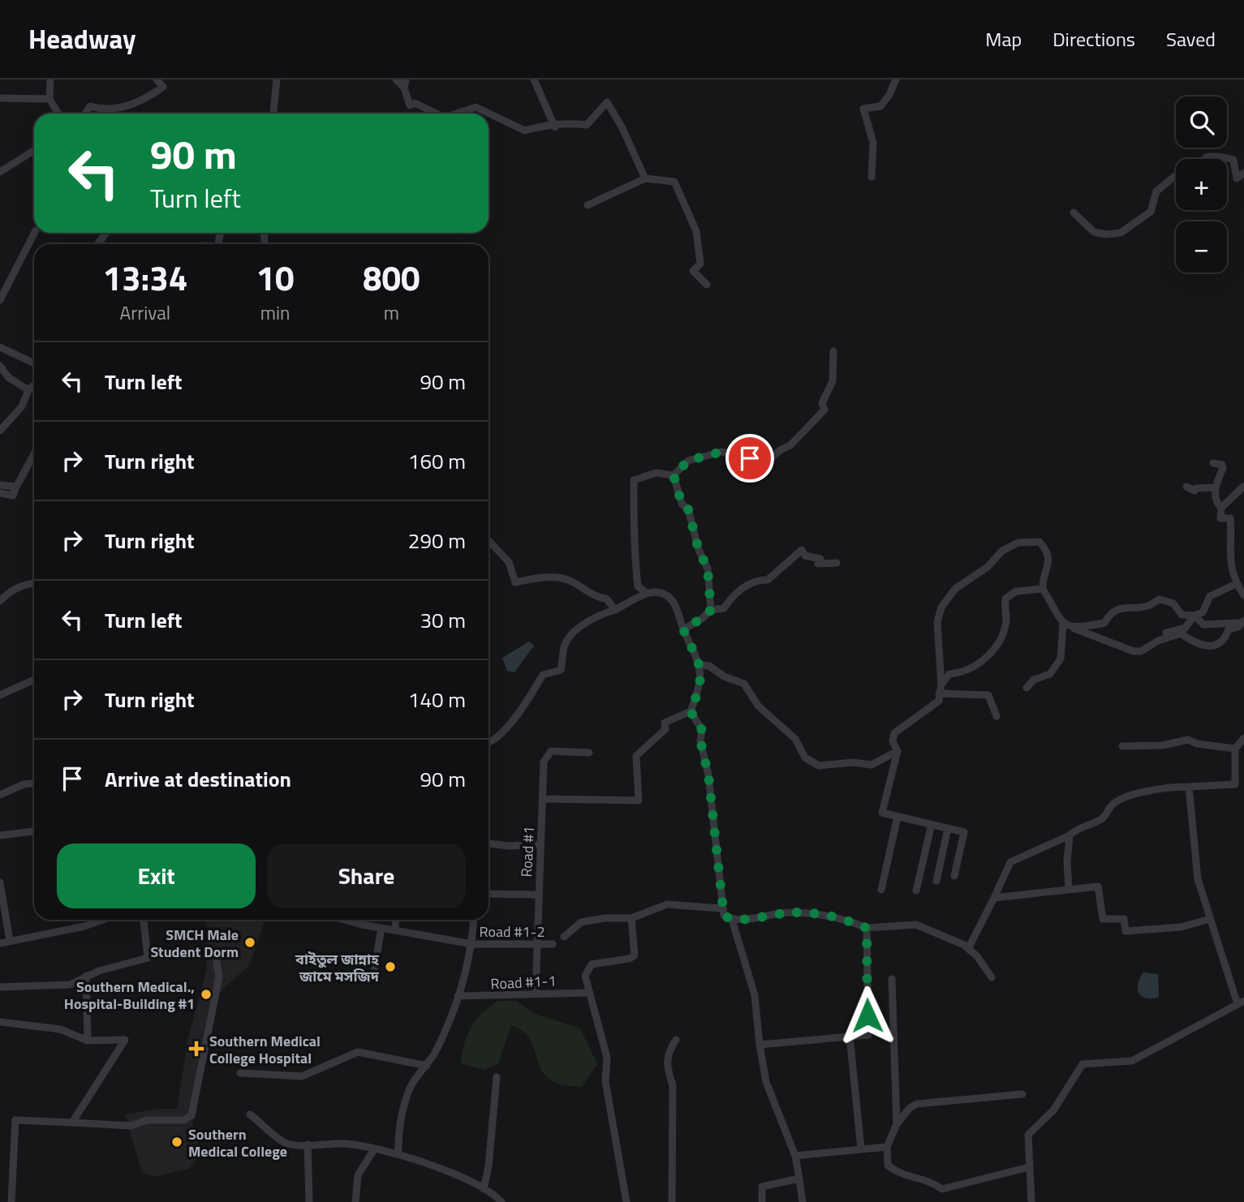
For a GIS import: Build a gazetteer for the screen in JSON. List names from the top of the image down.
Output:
{
  "streets": {
    "street": ["Road #1", "Road #1-2", "Road #1-1"]
  },
  "crossings": [
    ["Road #1", "Road #1-2"],
    ["Road #1", "Road #1-1"]
  ],
  "places": {
    "other": [
      "SMCH Male Student Dorm",
      "বাইতুল জান্নাহ জামে মসজিদ",
      "Southern Medical., Hospital-Building #1",
      "Southern Medical College"
    ],
    "health": ["Southern Medical College Hospital"]
  },
  "page": {
    "header": "Headway",
    "nav": ["Map", "Directions", "Saved"],
    "map_buttons": ["+", "−"],
    "turn": ["90 m", "Turn left"],
    "eta": [
      "13:34",
      "Arrival",
      "10",
      "min",
      "800",
      "m"
    ],
    "list": [
      {
        "name": "Turn left",
        "value": "90 m"
      },
      {
        "name": "Turn right",
        "value": "160 m"
      },
      {
        "name": "Turn right",
        "value": "290 m"
      },
      {
        "name": "Turn left",
        "value": "30 m"
      },
      {
        "name": "Turn right",
        "value": "140 m"
      },
      {
        "name": "Arrive at destination",
        "value": "90 m"
      }
    ],
    "buttons": ["Exit", "Share"]
  }
}
